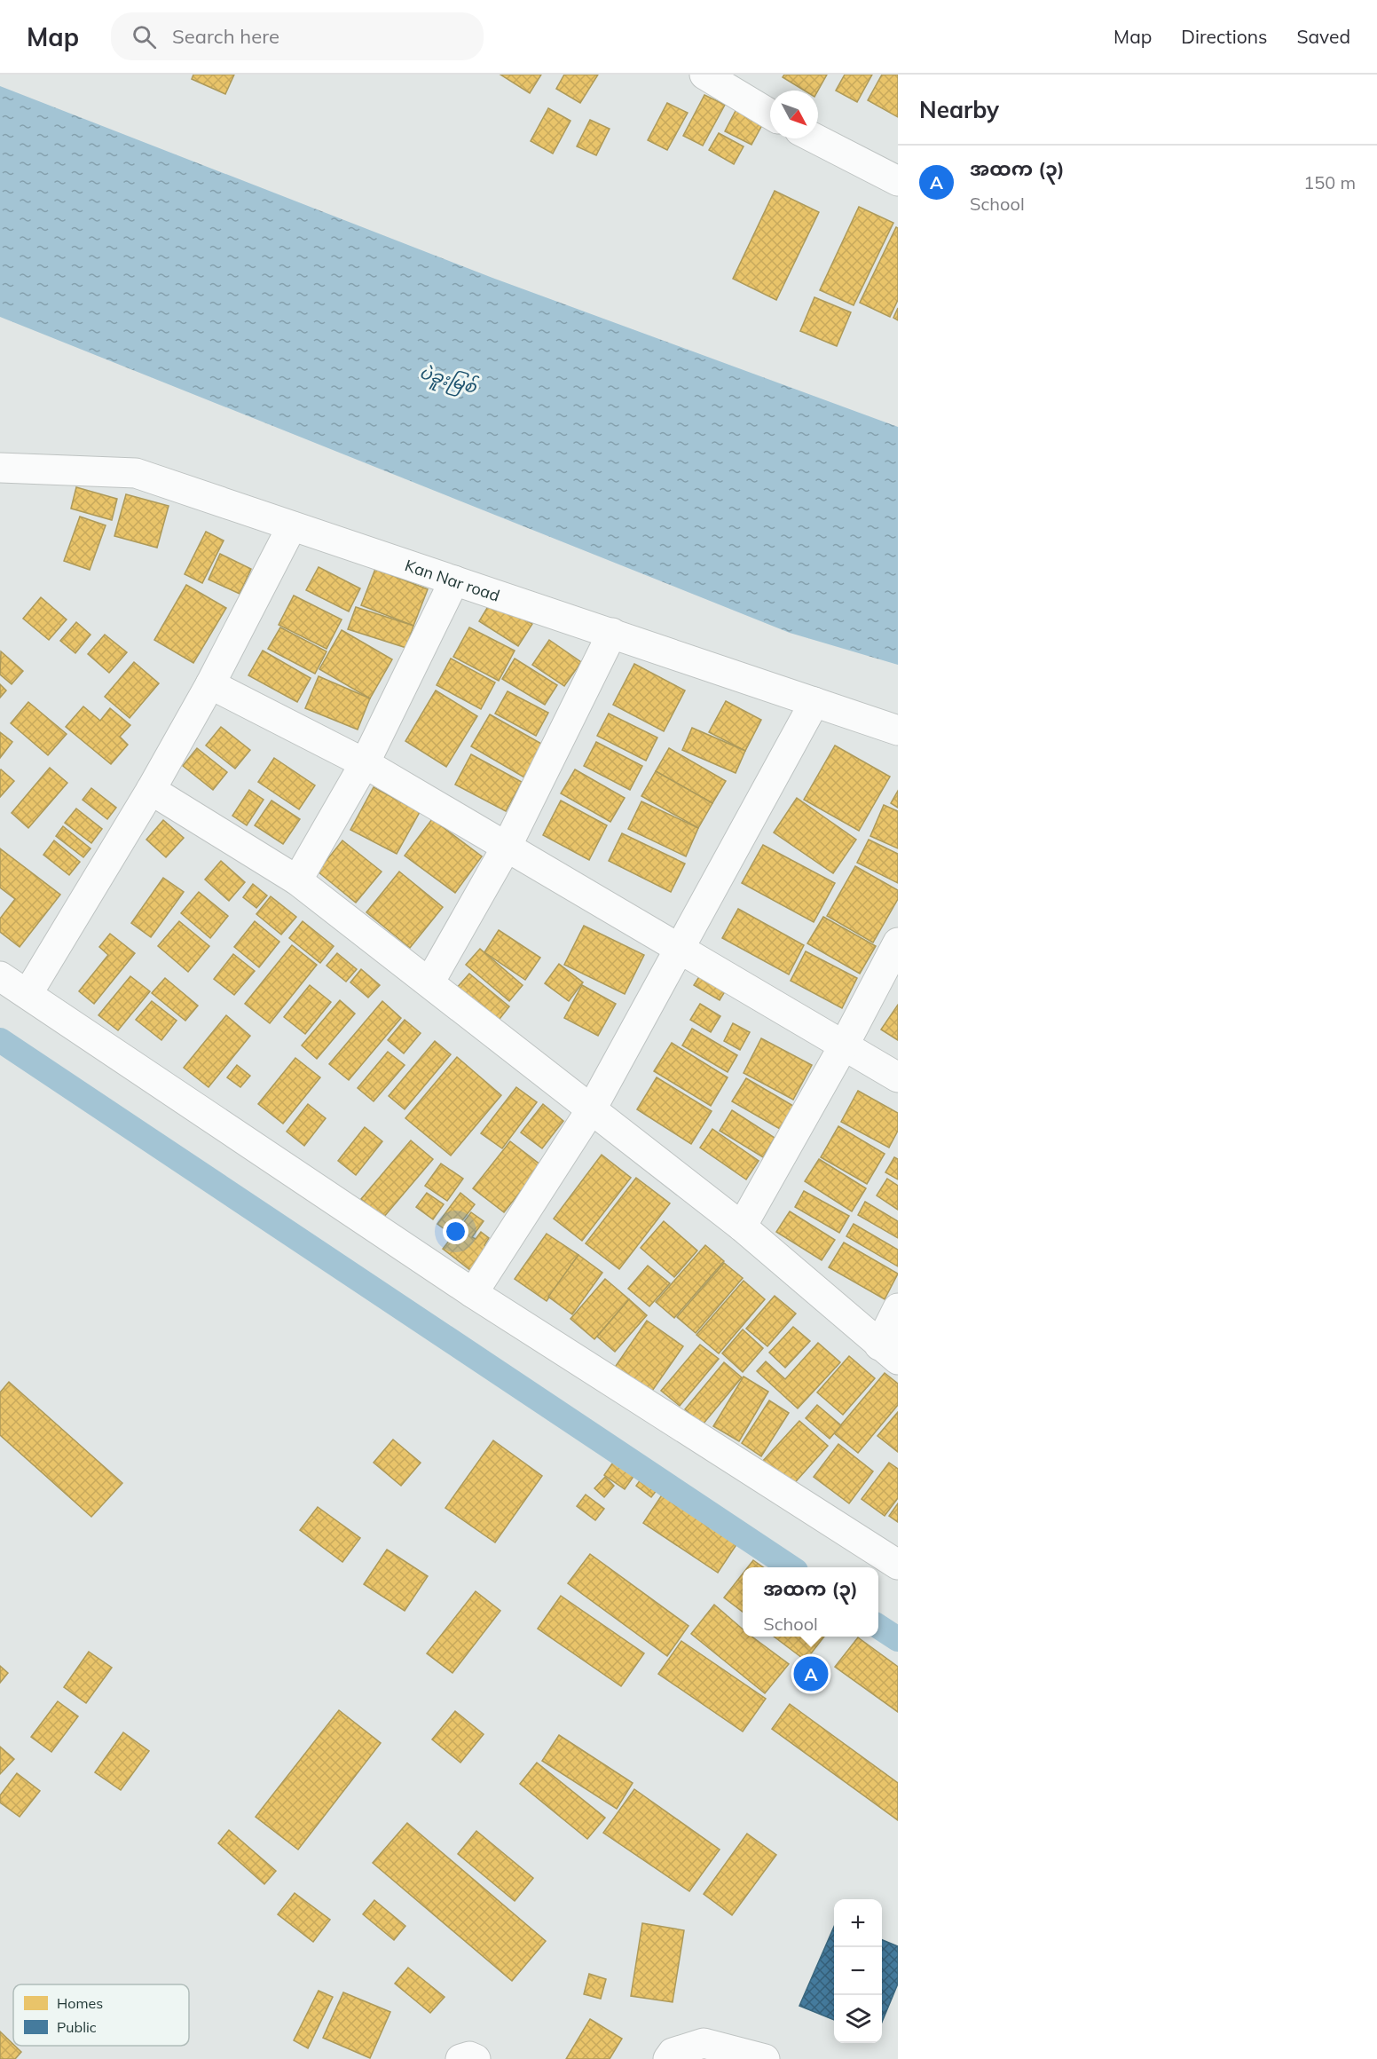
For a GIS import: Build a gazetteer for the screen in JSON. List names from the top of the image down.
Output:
{
  "streets": {
    "street": ["Kan Nar road"]
  },
  "water": ["ပဲခူးမြစ်"],
  "legend": ["Homes", "Public"],
  "north": "bottom right",
  "page": {
    "header": "Map",
    "search": "Search here",
    "nav": ["Map", "Directions", "Saved"],
    "heading": "Nearby",
    "list": [
      {
        "mark": "A",
        "name": "အထက (၃)",
        "note": "School",
        "value": "150 m"
      }
    ],
    "popup": ["အထက (၃)", "School"],
    "pins": "A",
    "map_buttons": ["+", "−"]
  }
}
